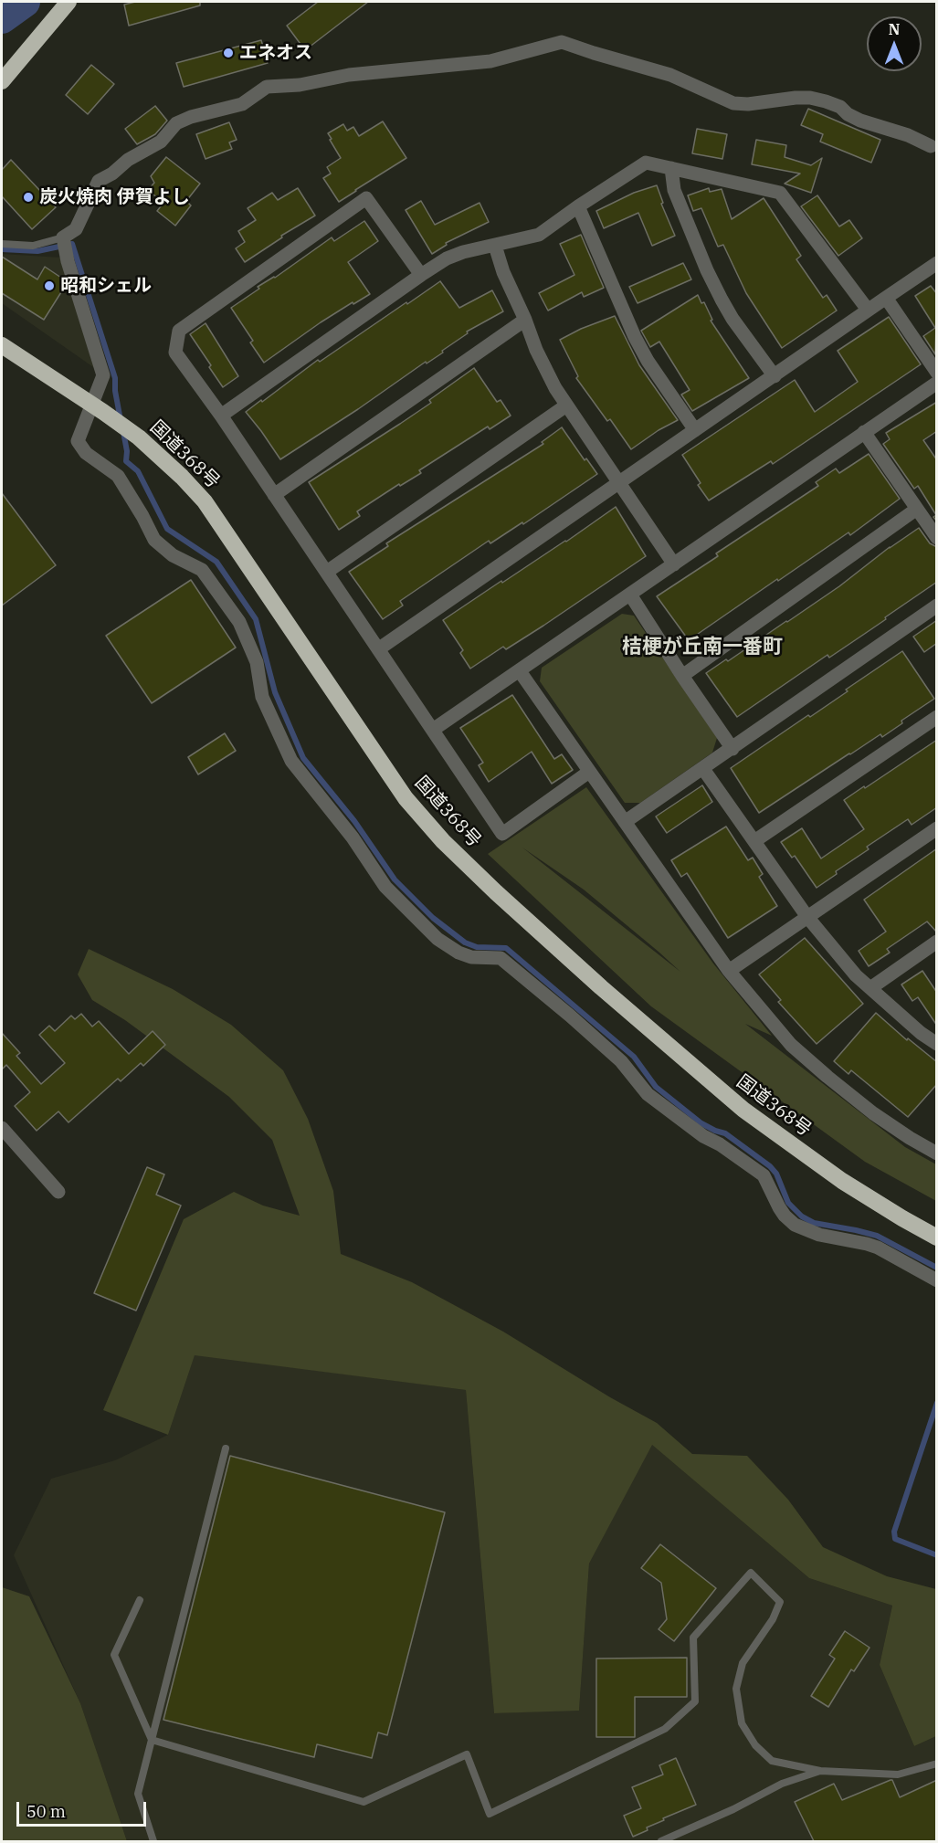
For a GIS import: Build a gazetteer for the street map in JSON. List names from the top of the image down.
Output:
{
  "streets": {
    "highway": ["国道368号"]
  },
  "districts": ["桔梗が丘南一番町"],
  "places": ["エネオス", "炭火焼肉 伊賀よし", "昭和シェル"],
  "scale_bar": "50 m",
  "north": "top"
}
